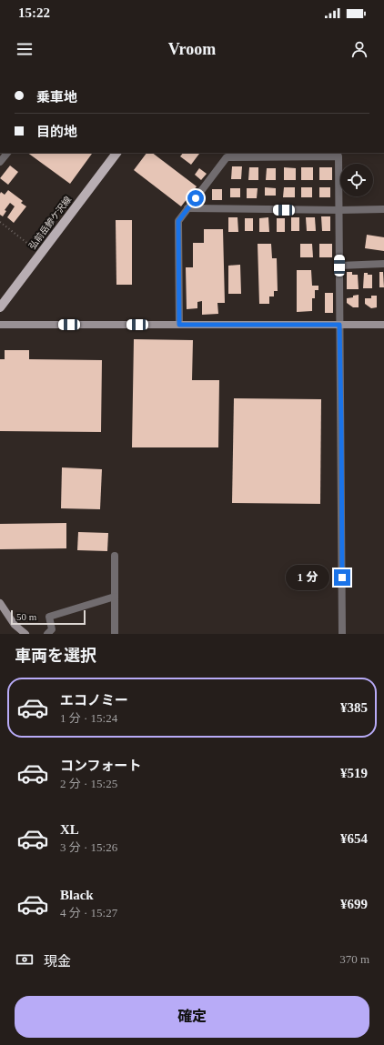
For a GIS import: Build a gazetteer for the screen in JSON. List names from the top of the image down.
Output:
{
  "streets": {
    "main road": ["弘前岳鰺ケ沢線"]
  },
  "scale_bar": "50 m",
  "page": {
    "status": "15:22",
    "header": "Vroom",
    "banner": ["乗車地", "目的地"],
    "bubble": "1 分",
    "scale": "50 m",
    "heading": "車両を選択",
    "list": [
      {
        "name": "エコノミー",
        "note": "1 分 · 15:24",
        "value": "¥385"
      },
      {
        "name": "コンフォート",
        "note": "2 分 · 15:25",
        "value": "¥519"
      },
      {
        "name": "XL",
        "note": "3 分 · 15:26",
        "value": "¥654"
      },
      {
        "name": "Black",
        "note": "4 分 · 15:27",
        "value": "¥699"
      }
    ],
    "pay": ["現金", "370 m"],
    "buttons": "確定"
  }
}
